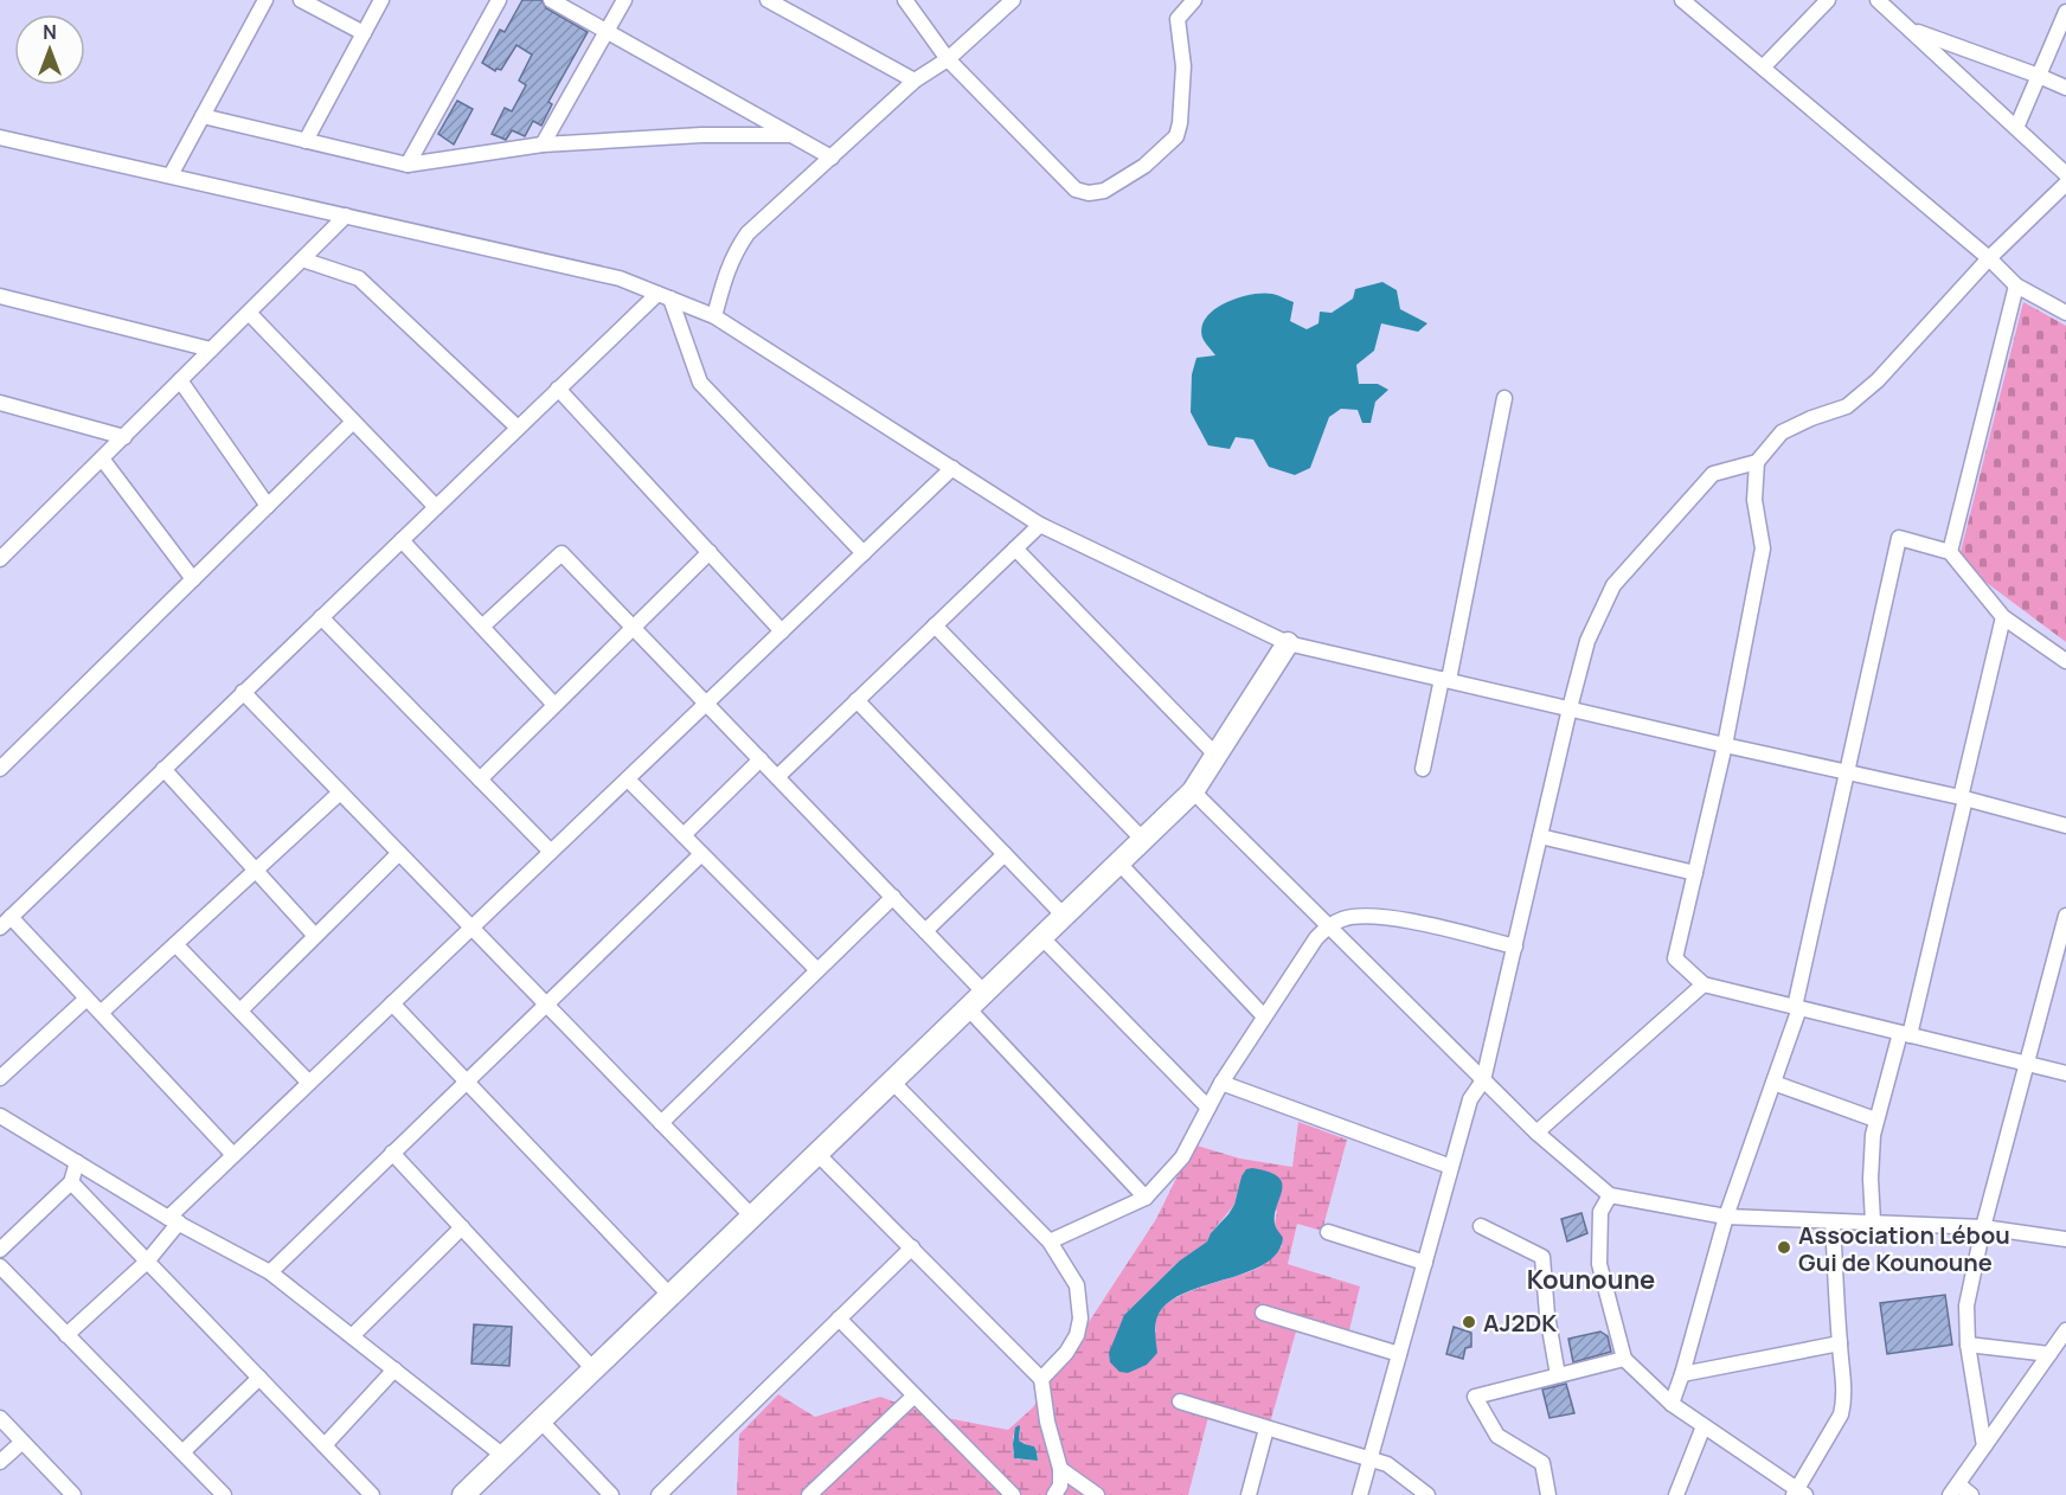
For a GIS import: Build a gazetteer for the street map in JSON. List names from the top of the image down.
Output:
{
  "districts": ["Kounoune"],
  "places": ["Association Lébou Gui de Kounoune", "AJ2DK"],
  "north": "top"
}
